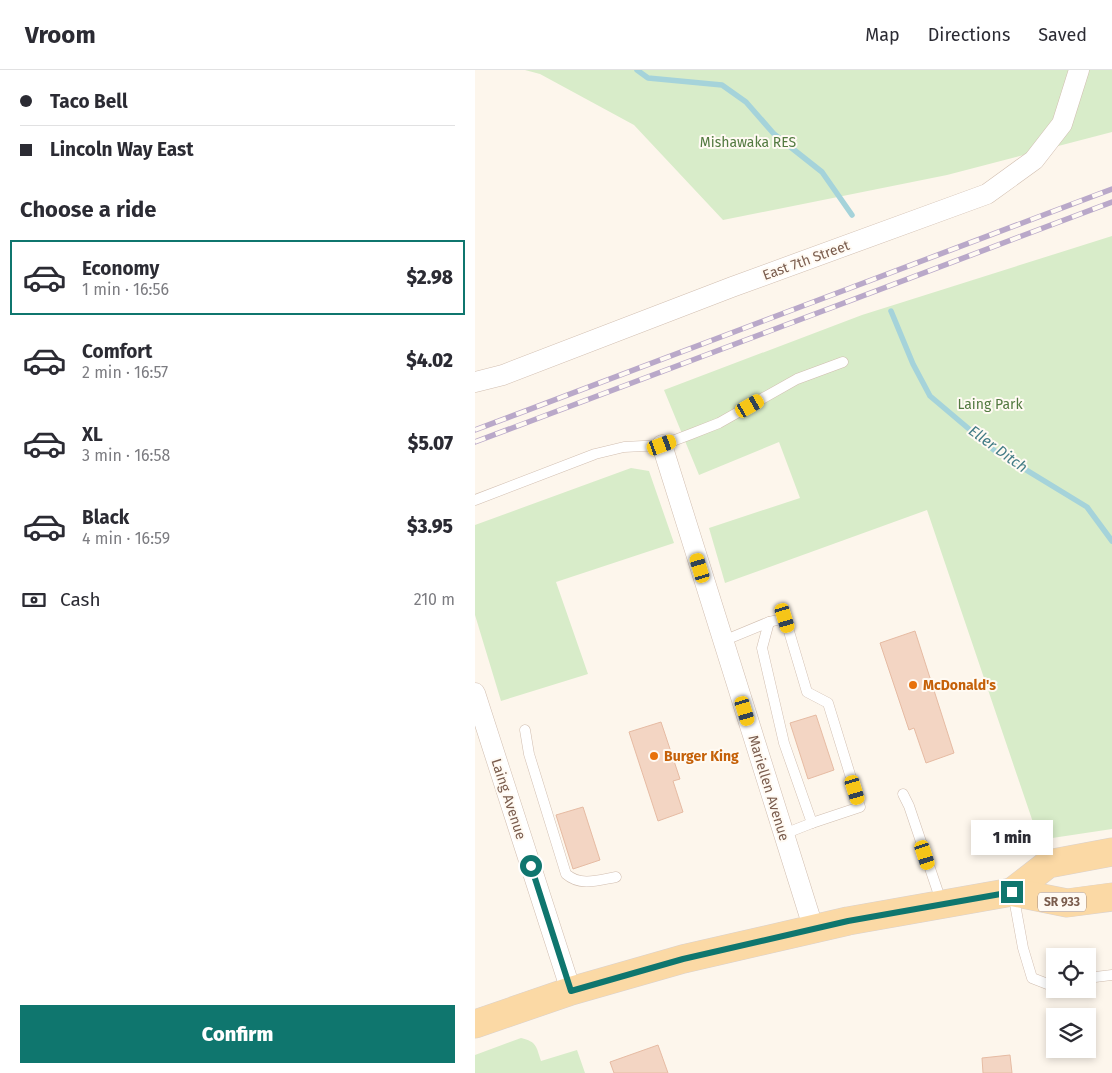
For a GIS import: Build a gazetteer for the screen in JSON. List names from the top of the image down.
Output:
{
  "streets": {
    "main road": ["SR 933"],
    "street": ["East 7th Street", "Mariellen Avenue", "Laing Avenue"]
  },
  "crossings": [
    ["Mariellen Avenue", "SR 933"],
    ["Laing Avenue", "SR 933"]
  ],
  "water": ["Eller Ditch"],
  "parks": ["Mishawaka RES", "Laing Park"],
  "places": ["McDonald's", "Burger King"],
  "page": {
    "header": "Vroom",
    "nav": ["Map", "Directions", "Saved"],
    "banner": ["Taco Bell", "Lincoln Way East"],
    "heading": "Choose a ride",
    "list": [
      {
        "name": "Economy",
        "note": "1 min · 16:56",
        "value": "$2.98"
      },
      {
        "name": "Comfort",
        "note": "2 min · 16:57",
        "value": "$4.02"
      },
      {
        "name": "XL",
        "note": "3 min · 16:58",
        "value": "$5.07"
      },
      {
        "name": "Black",
        "note": "4 min · 16:59",
        "value": "$3.95"
      }
    ],
    "pay": ["Cash", "210 m"],
    "bubble": "1 min",
    "buttons": "Confirm"
  }
}
